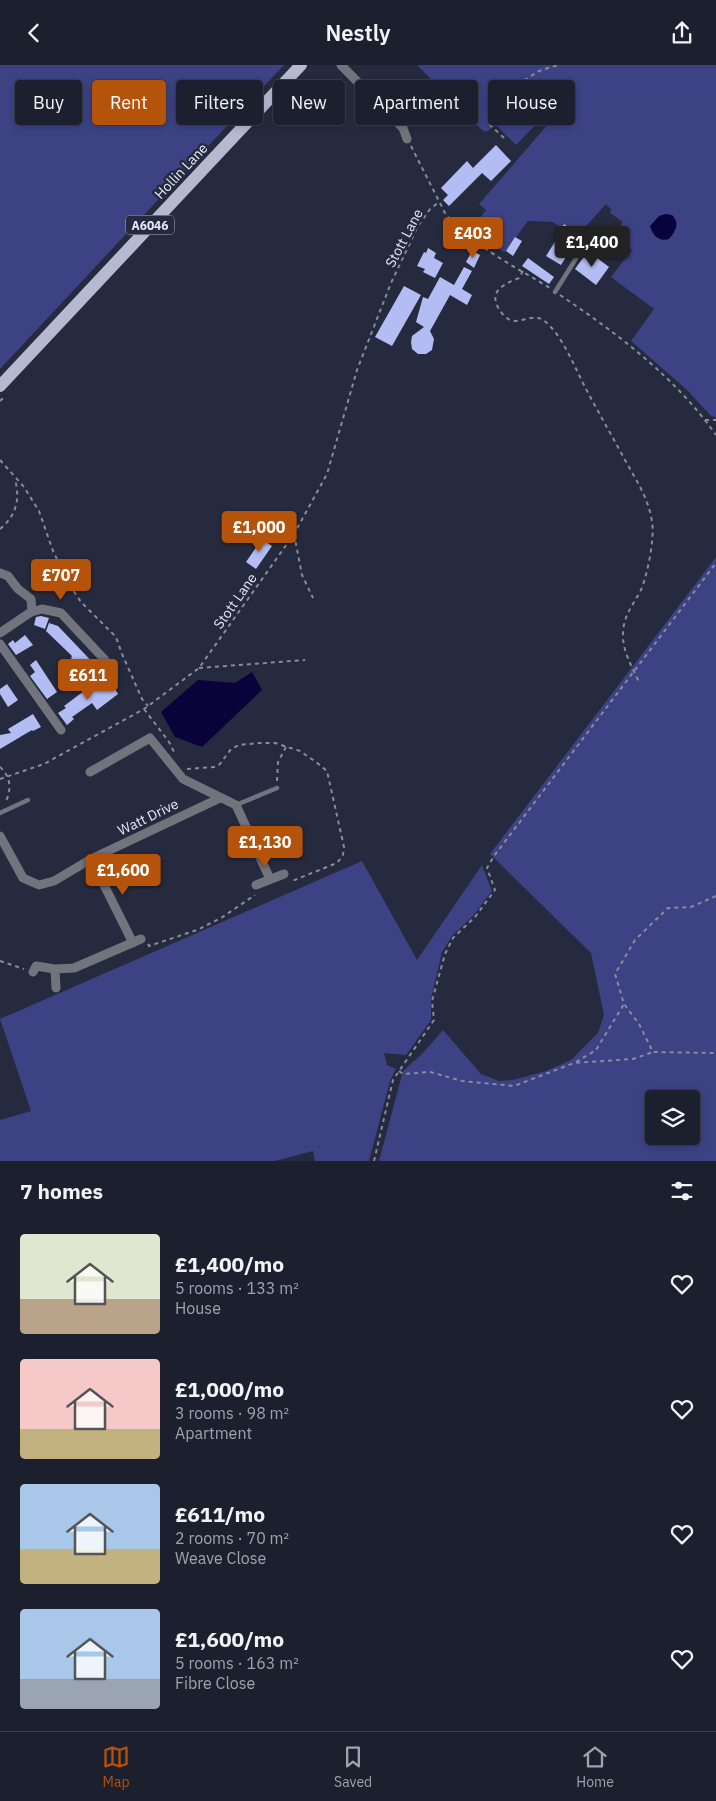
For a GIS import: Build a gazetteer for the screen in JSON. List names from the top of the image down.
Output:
{
  "streets": {
    "main road": ["Hollin Lane", "A6046"],
    "street": ["Watt Drive"],
    "path": ["Stott Lane"]
  },
  "page": {
    "header": "Nestly",
    "chip": [
      "Buy",
      "Rent",
      "Filters",
      "New",
      "Apartment",
      "House"
    ],
    "price": [
      "£403",
      "£1,400",
      "£1,000",
      "£707",
      "£611",
      "£1,130",
      "£1,600"
    ],
    "heading": "7 homes",
    "list": [
      {
        "name": "£1,400/mo",
        "note": "5 rooms · 133 m² · House"
      },
      {
        "name": "£1,000/mo",
        "note": "3 rooms · 98 m² · Apartment"
      },
      {
        "name": "£611/mo",
        "note": "2 rooms · 70 m² · Weave Close"
      },
      {
        "name": "£1,600/mo",
        "note": "5 rooms · 163 m² · Fibre Close"
      }
    ],
    "tabs": ["Map", "Saved", "Home"]
  }
}
